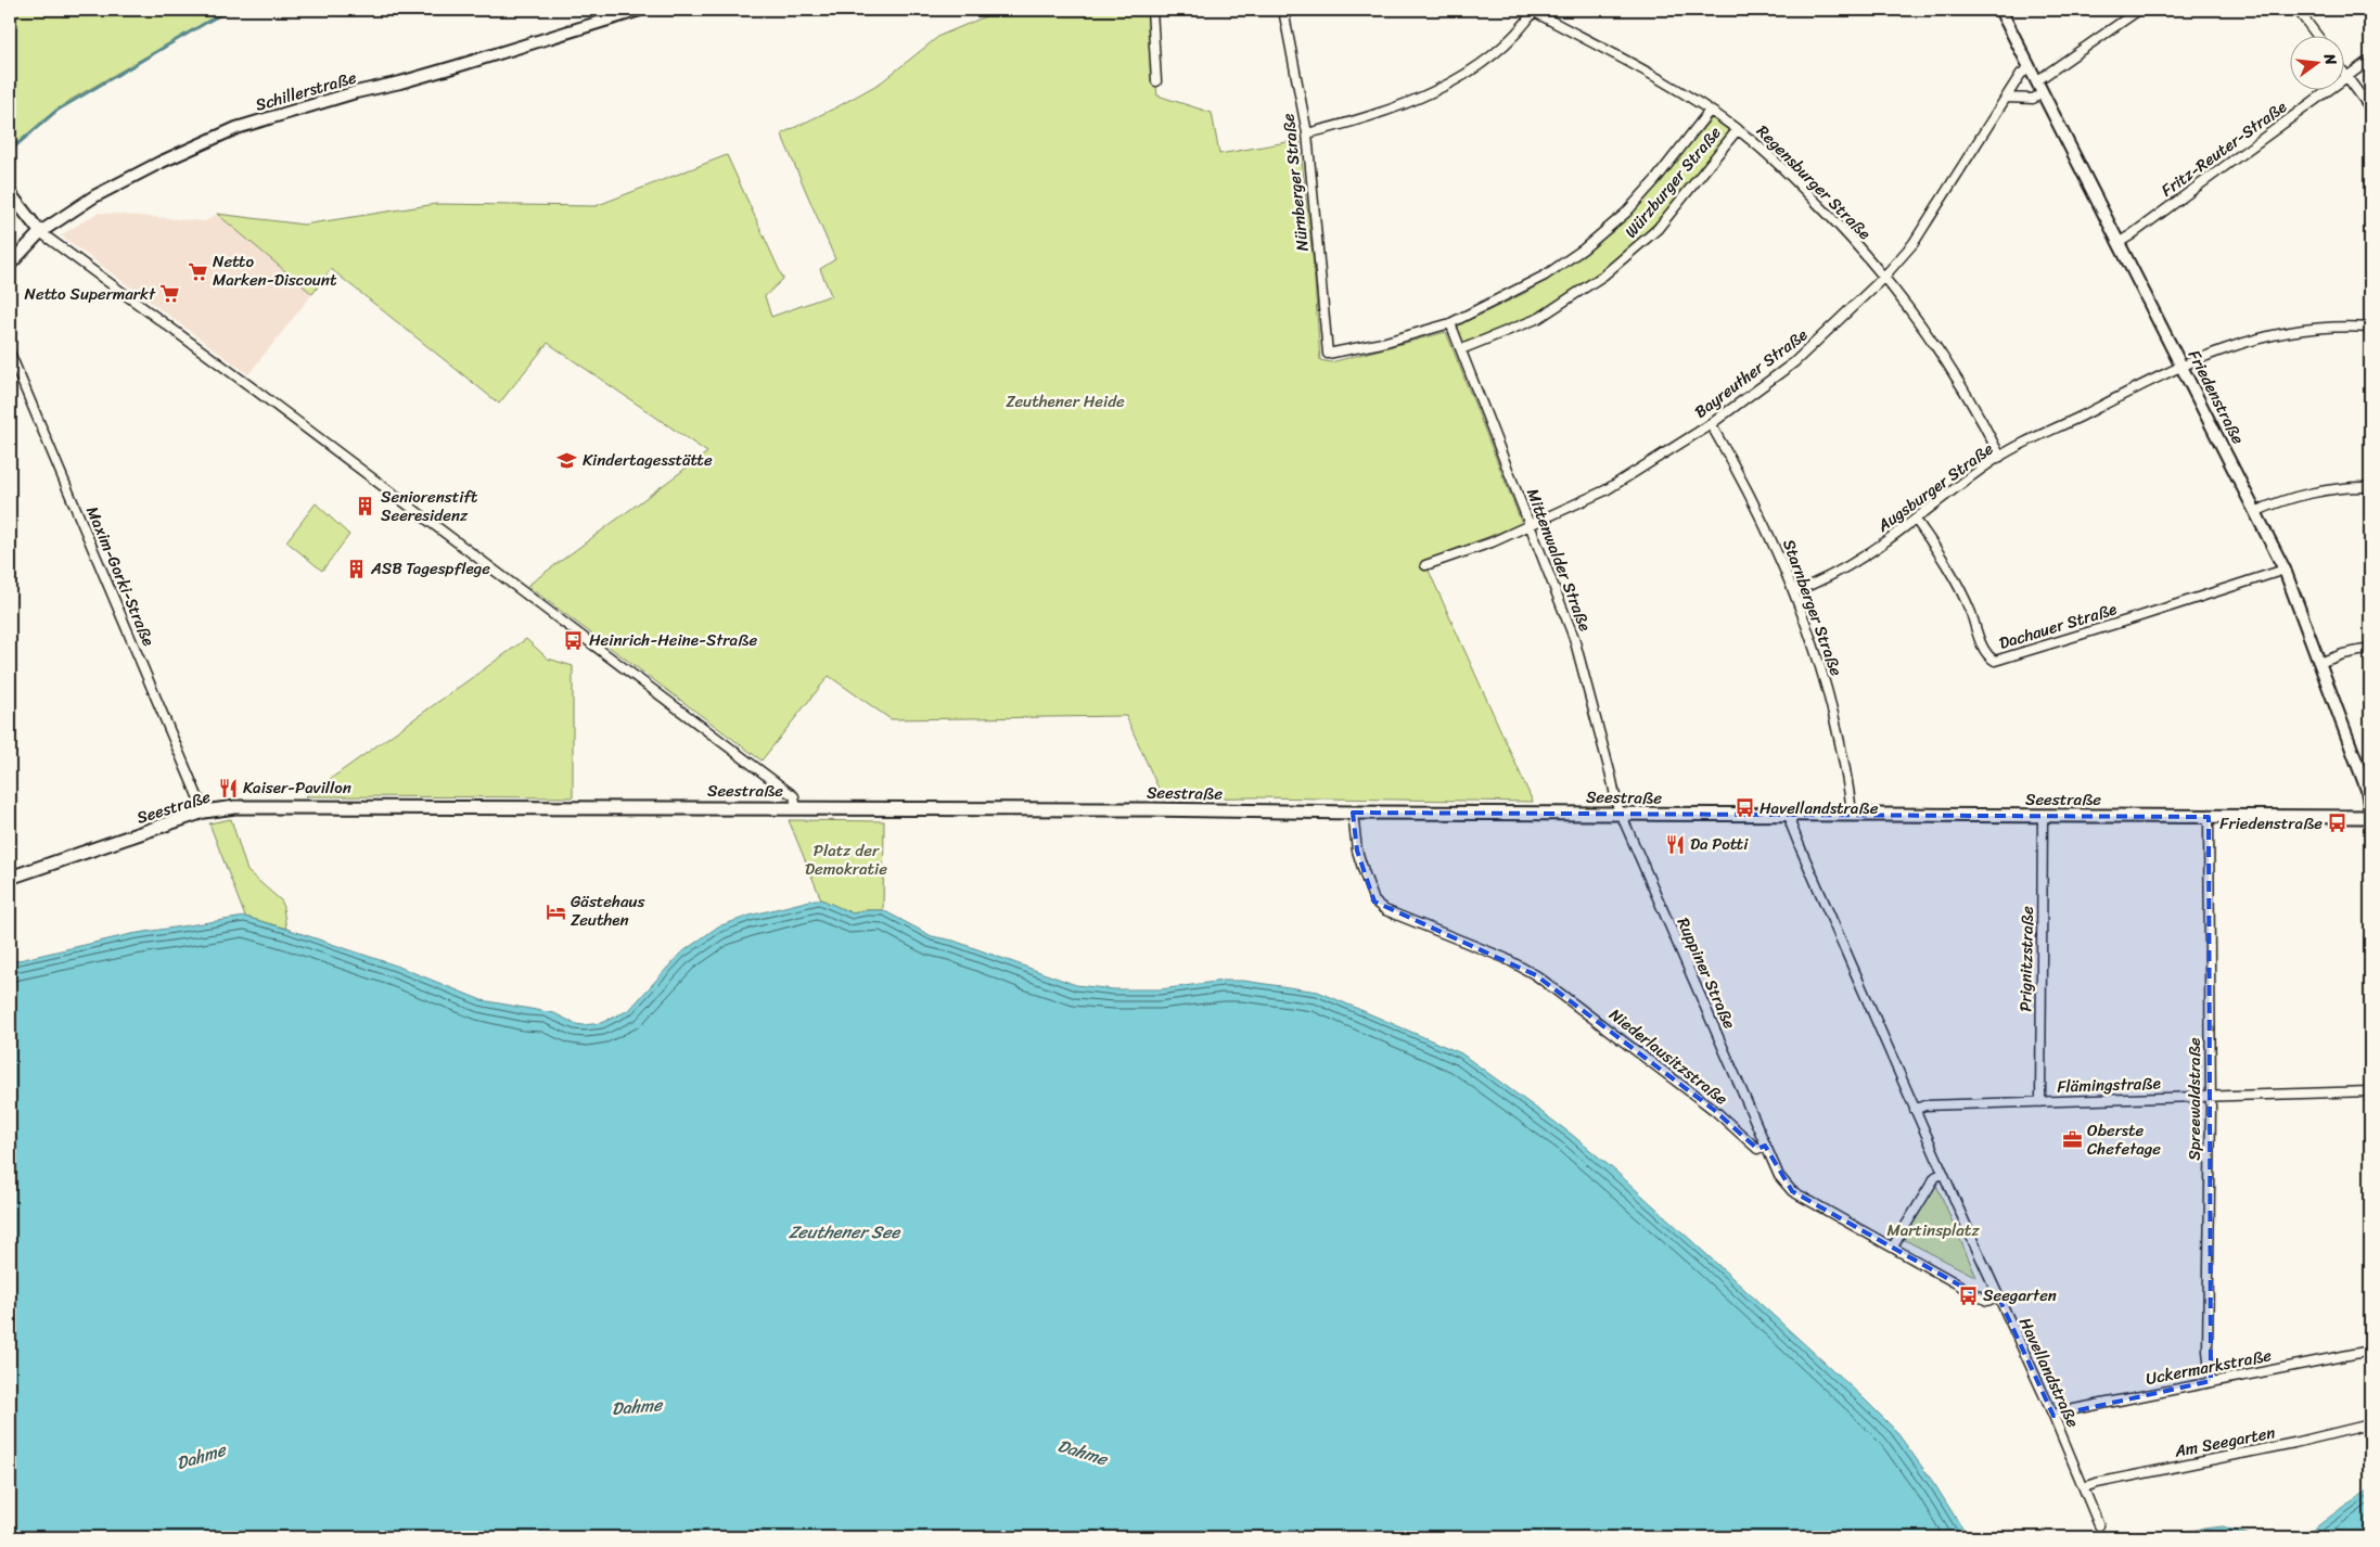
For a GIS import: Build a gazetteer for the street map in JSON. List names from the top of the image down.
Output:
{
  "streets": {
    "main road": ["Seestraße"],
    "street": [
      "Schillerstraße",
      "Fritz-Reuter-Straße",
      "Nürnberger Straße",
      "Würzburger Straße",
      "Regensburger Straße",
      "Bayreuther Straße",
      "Friedenstraße",
      "Augsburger Straße",
      "Mittenwalder Straße",
      "Maxim-Gorki-Straße",
      "Starnberger Straße",
      "Dachauer Straße",
      "Prignitzstraße",
      "Ruppiner Straße",
      "Niederlausitzstraße",
      "Flämingstraße",
      "Spreewaldstraße",
      "Uckermarkstraße",
      "Havellandstraße",
      "Am Seegarten"
    ]
  },
  "crossings": [
    ["Fritz-Reuter-Straße", "Friedenstraße"],
    ["Nürnberger Straße", "Würzburger Straße"],
    ["Würzburger Straße", "Regensburger Straße"],
    ["Würzburger Straße", "Mittenwalder Straße"],
    ["Regensburger Straße", "Bayreuther Straße"],
    ["Regensburger Straße", "Augsburger Straße"],
    ["Bayreuther Straße", "Friedenstraße"],
    ["Bayreuther Straße", "Mittenwalder Straße"],
    ["Bayreuther Straße", "Starnberger Straße"],
    ["Friedenstraße", "Augsburger Straße"],
    ["Friedenstraße", "Dachauer Straße"],
    ["Augsburger Straße", "Starnberger Straße"],
    ["Augsburger Straße", "Dachauer Straße"],
    ["Mittenwalder Straße", "Seestraße"],
    ["Mittenwalder Straße", "Ruppiner Straße"],
    ["Maxim-Gorki-Straße", "Seestraße"],
    ["Starnberger Straße", "Seestraße"],
    ["Seestraße", "Prignitzstraße"],
    ["Seestraße", "Ruppiner Straße"],
    ["Seestraße", "Niederlausitzstraße"],
    ["Seestraße", "Spreewaldstraße"],
    ["Seestraße", "Havellandstraße"],
    ["Prignitzstraße", "Flämingstraße"],
    ["Ruppiner Straße", "Niederlausitzstraße"],
    ["Flämingstraße", "Spreewaldstraße"],
    ["Flämingstraße", "Havellandstraße"],
    ["Spreewaldstraße", "Uckermarkstraße"],
    ["Uckermarkstraße", "Havellandstraße"],
    ["Havellandstraße", "Am Seegarten"]
  ],
  "water": ["Zeuthener See", "Dahme"],
  "parks": ["Zeuthener Heide", "Platz der Demokratie", "Martinsplatz"],
  "places": {
    "supermarket": ["Netto Marken-Discount", "Netto Supermarkt"],
    "school or university": ["Kindertagesstätte"],
    "building": ["Seniorenstift Seeresidenz", "ASB Tagespflege"],
    "bus stop": [
      "Heinrich-Heine-Straße",
      "Havellandstraße",
      "Friedenstraße",
      "Seegarten"
    ],
    "restaurant": ["Kaiser-Pavillon", "Da Potti"],
    "hotel": ["Gästehaus Zeuthen"],
    "office": ["Oberste Chefetage"]
  },
  "north": "right"
}
